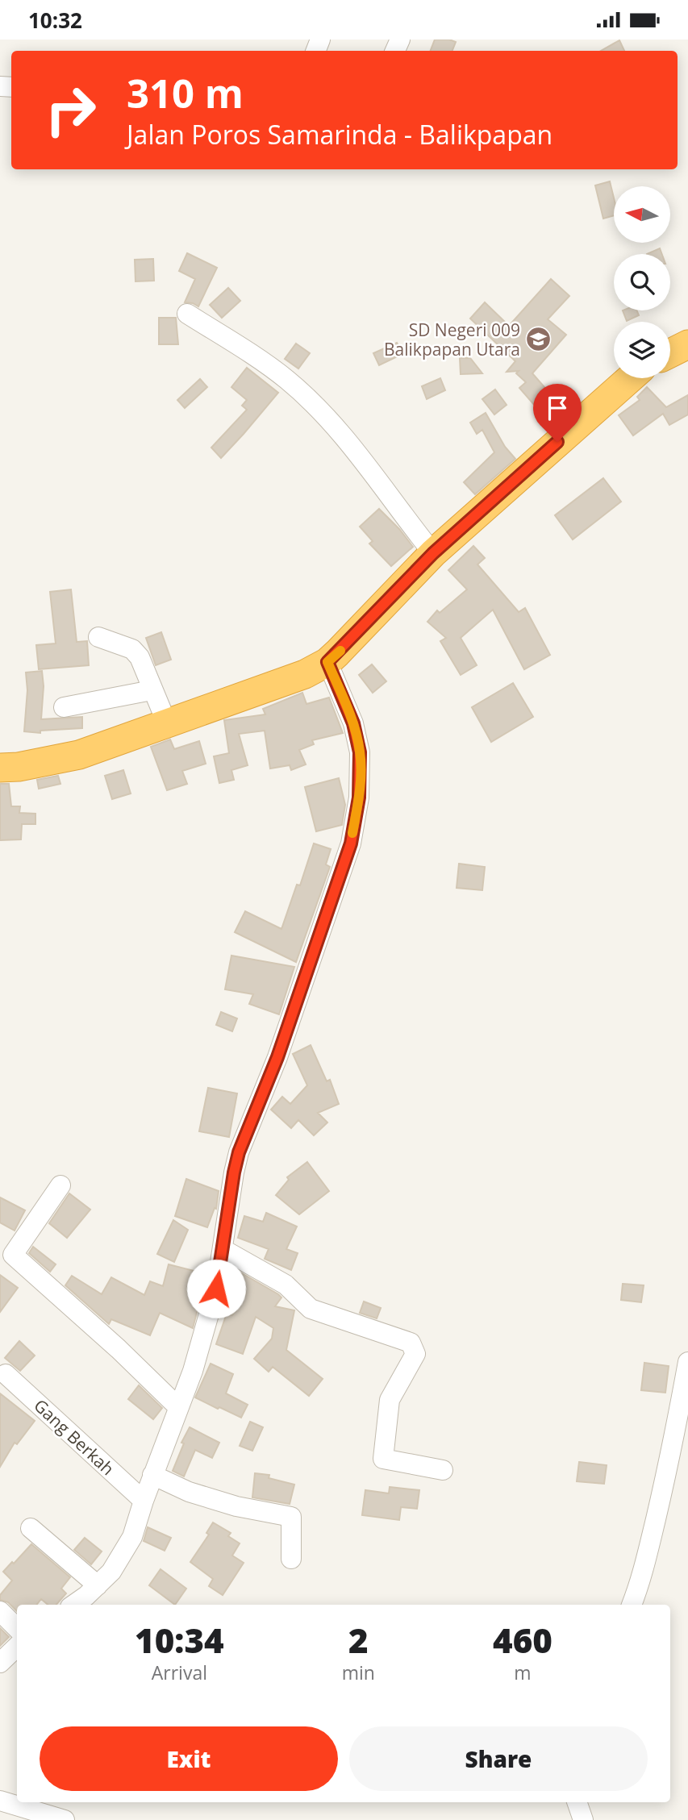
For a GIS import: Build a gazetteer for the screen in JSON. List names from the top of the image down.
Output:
{
  "streets": {
    "street": ["Gang Berkah"]
  },
  "places": {
    "school or university": ["SD Negeri 009 Balikpapan Utara"]
  },
  "north": "left",
  "page": {
    "status": "10:32",
    "turn": ["310 m", "Jalan Poros Samarinda - Balikpapan"],
    "eta": [
      "10:34",
      "Arrival",
      "2",
      "min",
      "460",
      "m"
    ],
    "buttons": ["Exit", "Share"]
  }
}
